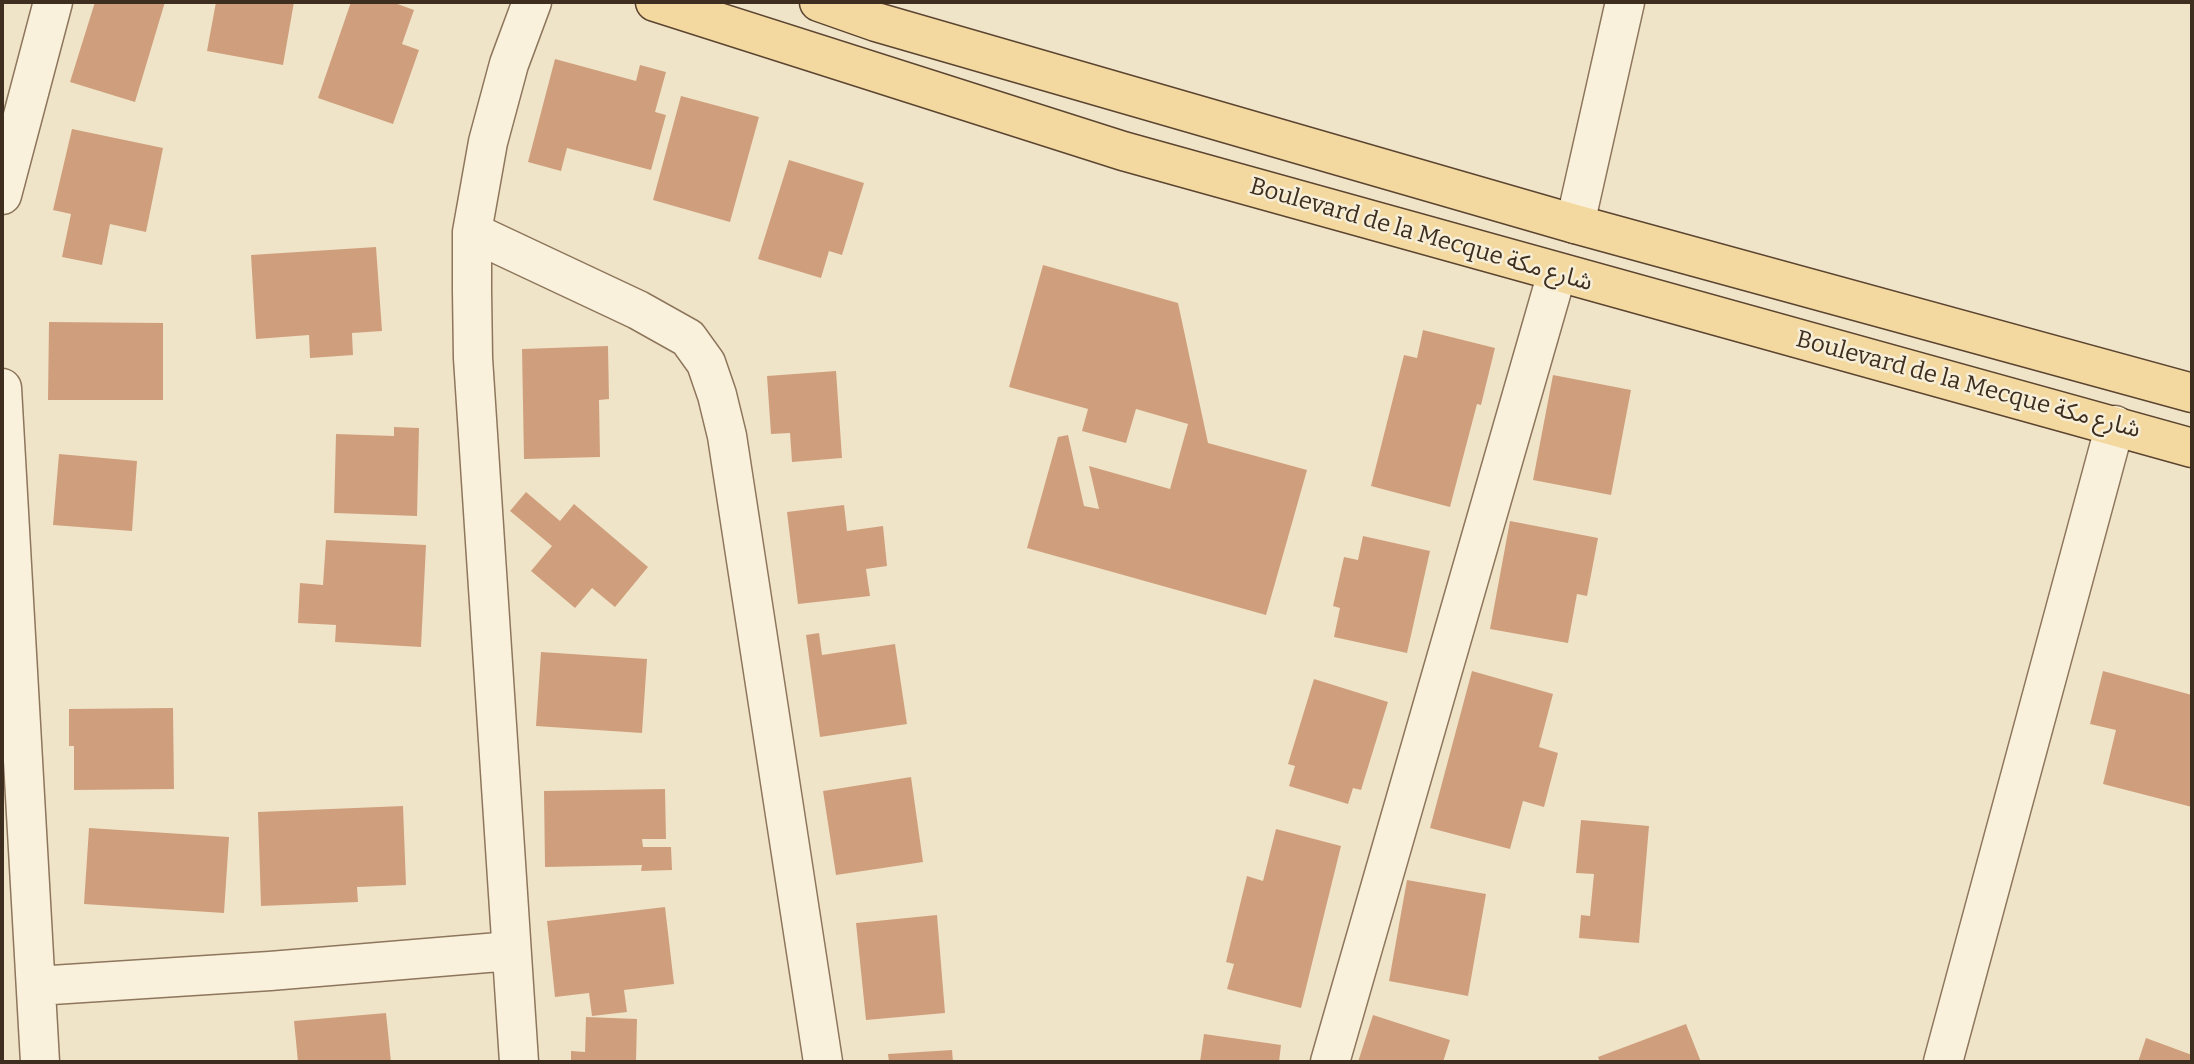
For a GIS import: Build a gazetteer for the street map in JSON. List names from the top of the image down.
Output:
{
  "streets": {
    "main road": ["Boulevard de la Mecque شارع مكة"]
  }
}
